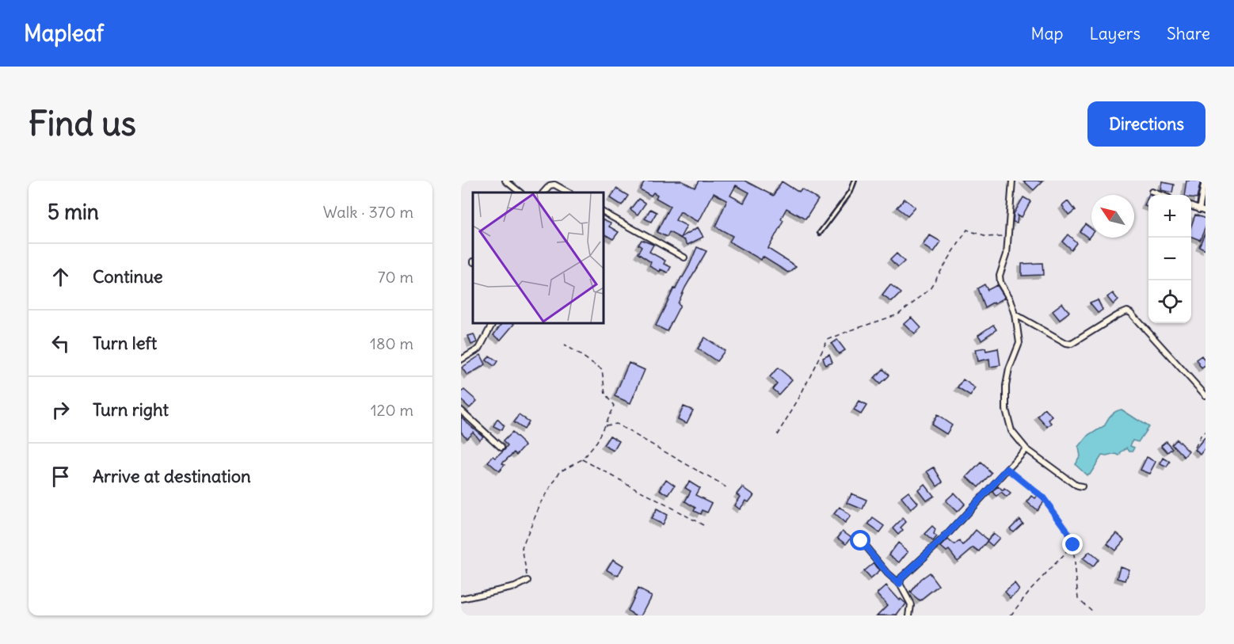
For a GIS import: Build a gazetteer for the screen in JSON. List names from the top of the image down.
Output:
{
  "north": "top left",
  "page": {
    "header": "Mapleaf",
    "nav": ["Map", "Layers", "Share"],
    "buttons": "Directions",
    "title": "Find us",
    "heading": ["5 min", "Walk · 370 m"],
    "map_buttons": ["+", "−"],
    "list": [
      ["Continue", "70 m"],
      ["Turn left", "180 m"],
      ["Turn right", "120 m"],
      "Arrive at destination"
    ]
  }
}
